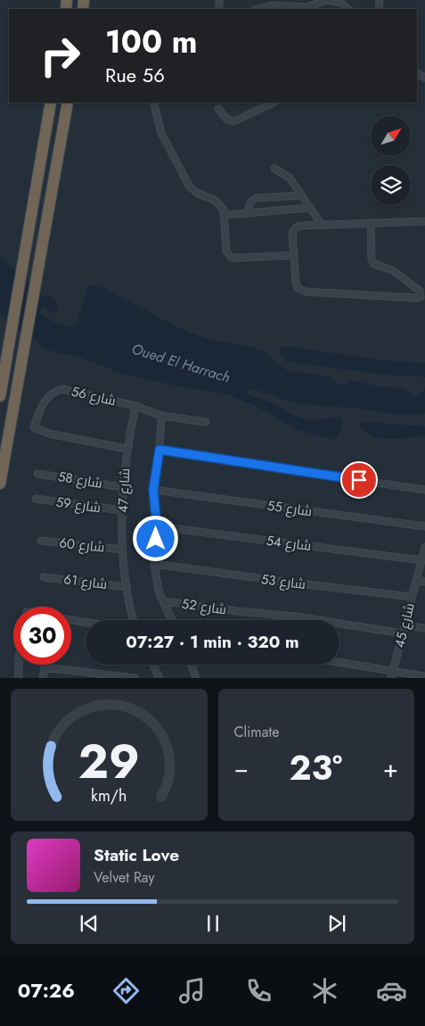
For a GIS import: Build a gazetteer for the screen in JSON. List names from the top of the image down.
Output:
{
  "streets": {
    "street": [
      "شارع 56",
      "شارع 58",
      "شارع 47",
      "شارع 59",
      "شارع 55",
      "شارع 54",
      "شارع 60",
      "شارع 61",
      "شارع 53",
      "شارع 52",
      "شارع 45"
    ]
  },
  "crossings": [
    ["شارع 56", "شارع 47"],
    ["شارع 58", "شارع 47"],
    ["شارع 47", "شارع 59"],
    ["شارع 47", "شارع 60"],
    ["شارع 47", "شارع 61"],
    ["شارع 54", "شارع 45"],
    ["شارع 53", "شارع 45"],
    ["شارع 52", "شارع 45"]
  ],
  "water": ["Oued El Harrach"],
  "north": "top right",
  "page": {
    "turn": ["100 m", "Rue 56"],
    "limit": "30",
    "trip": "07:27 · 1 min · 320 m",
    "tile": "Climate",
    "heat": ["−", "23°", "+"],
    "song": ["Static Love", "Velvet Ray"],
    "tabs": "07:26",
    "gauge": ["29", "km/h"]
  }
}
